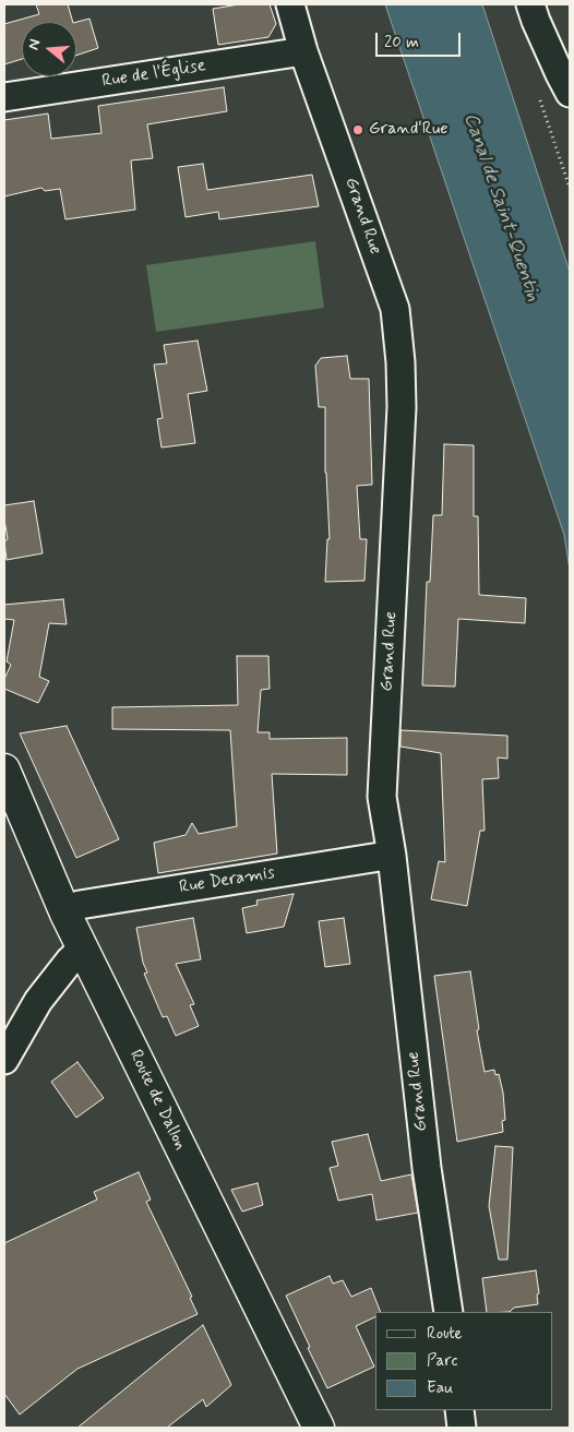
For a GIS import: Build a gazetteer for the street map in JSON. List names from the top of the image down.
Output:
{
  "streets": {
    "street": [
      "Rue de l'Église",
      "Grand Rue",
      "Rue Deramis",
      "Route de Dallon"
    ]
  },
  "crossings": [
    ["Rue de l'Église", "Grand Rue"],
    ["Grand Rue", "Rue Deramis"],
    ["Rue Deramis", "Route de Dallon"]
  ],
  "water": ["Canal de Saint-Quentin"],
  "places": ["Grand'Rue"],
  "legend": ["Route", "Parc", "Eau"],
  "scale_bar": "20 m",
  "north": "left"
}
